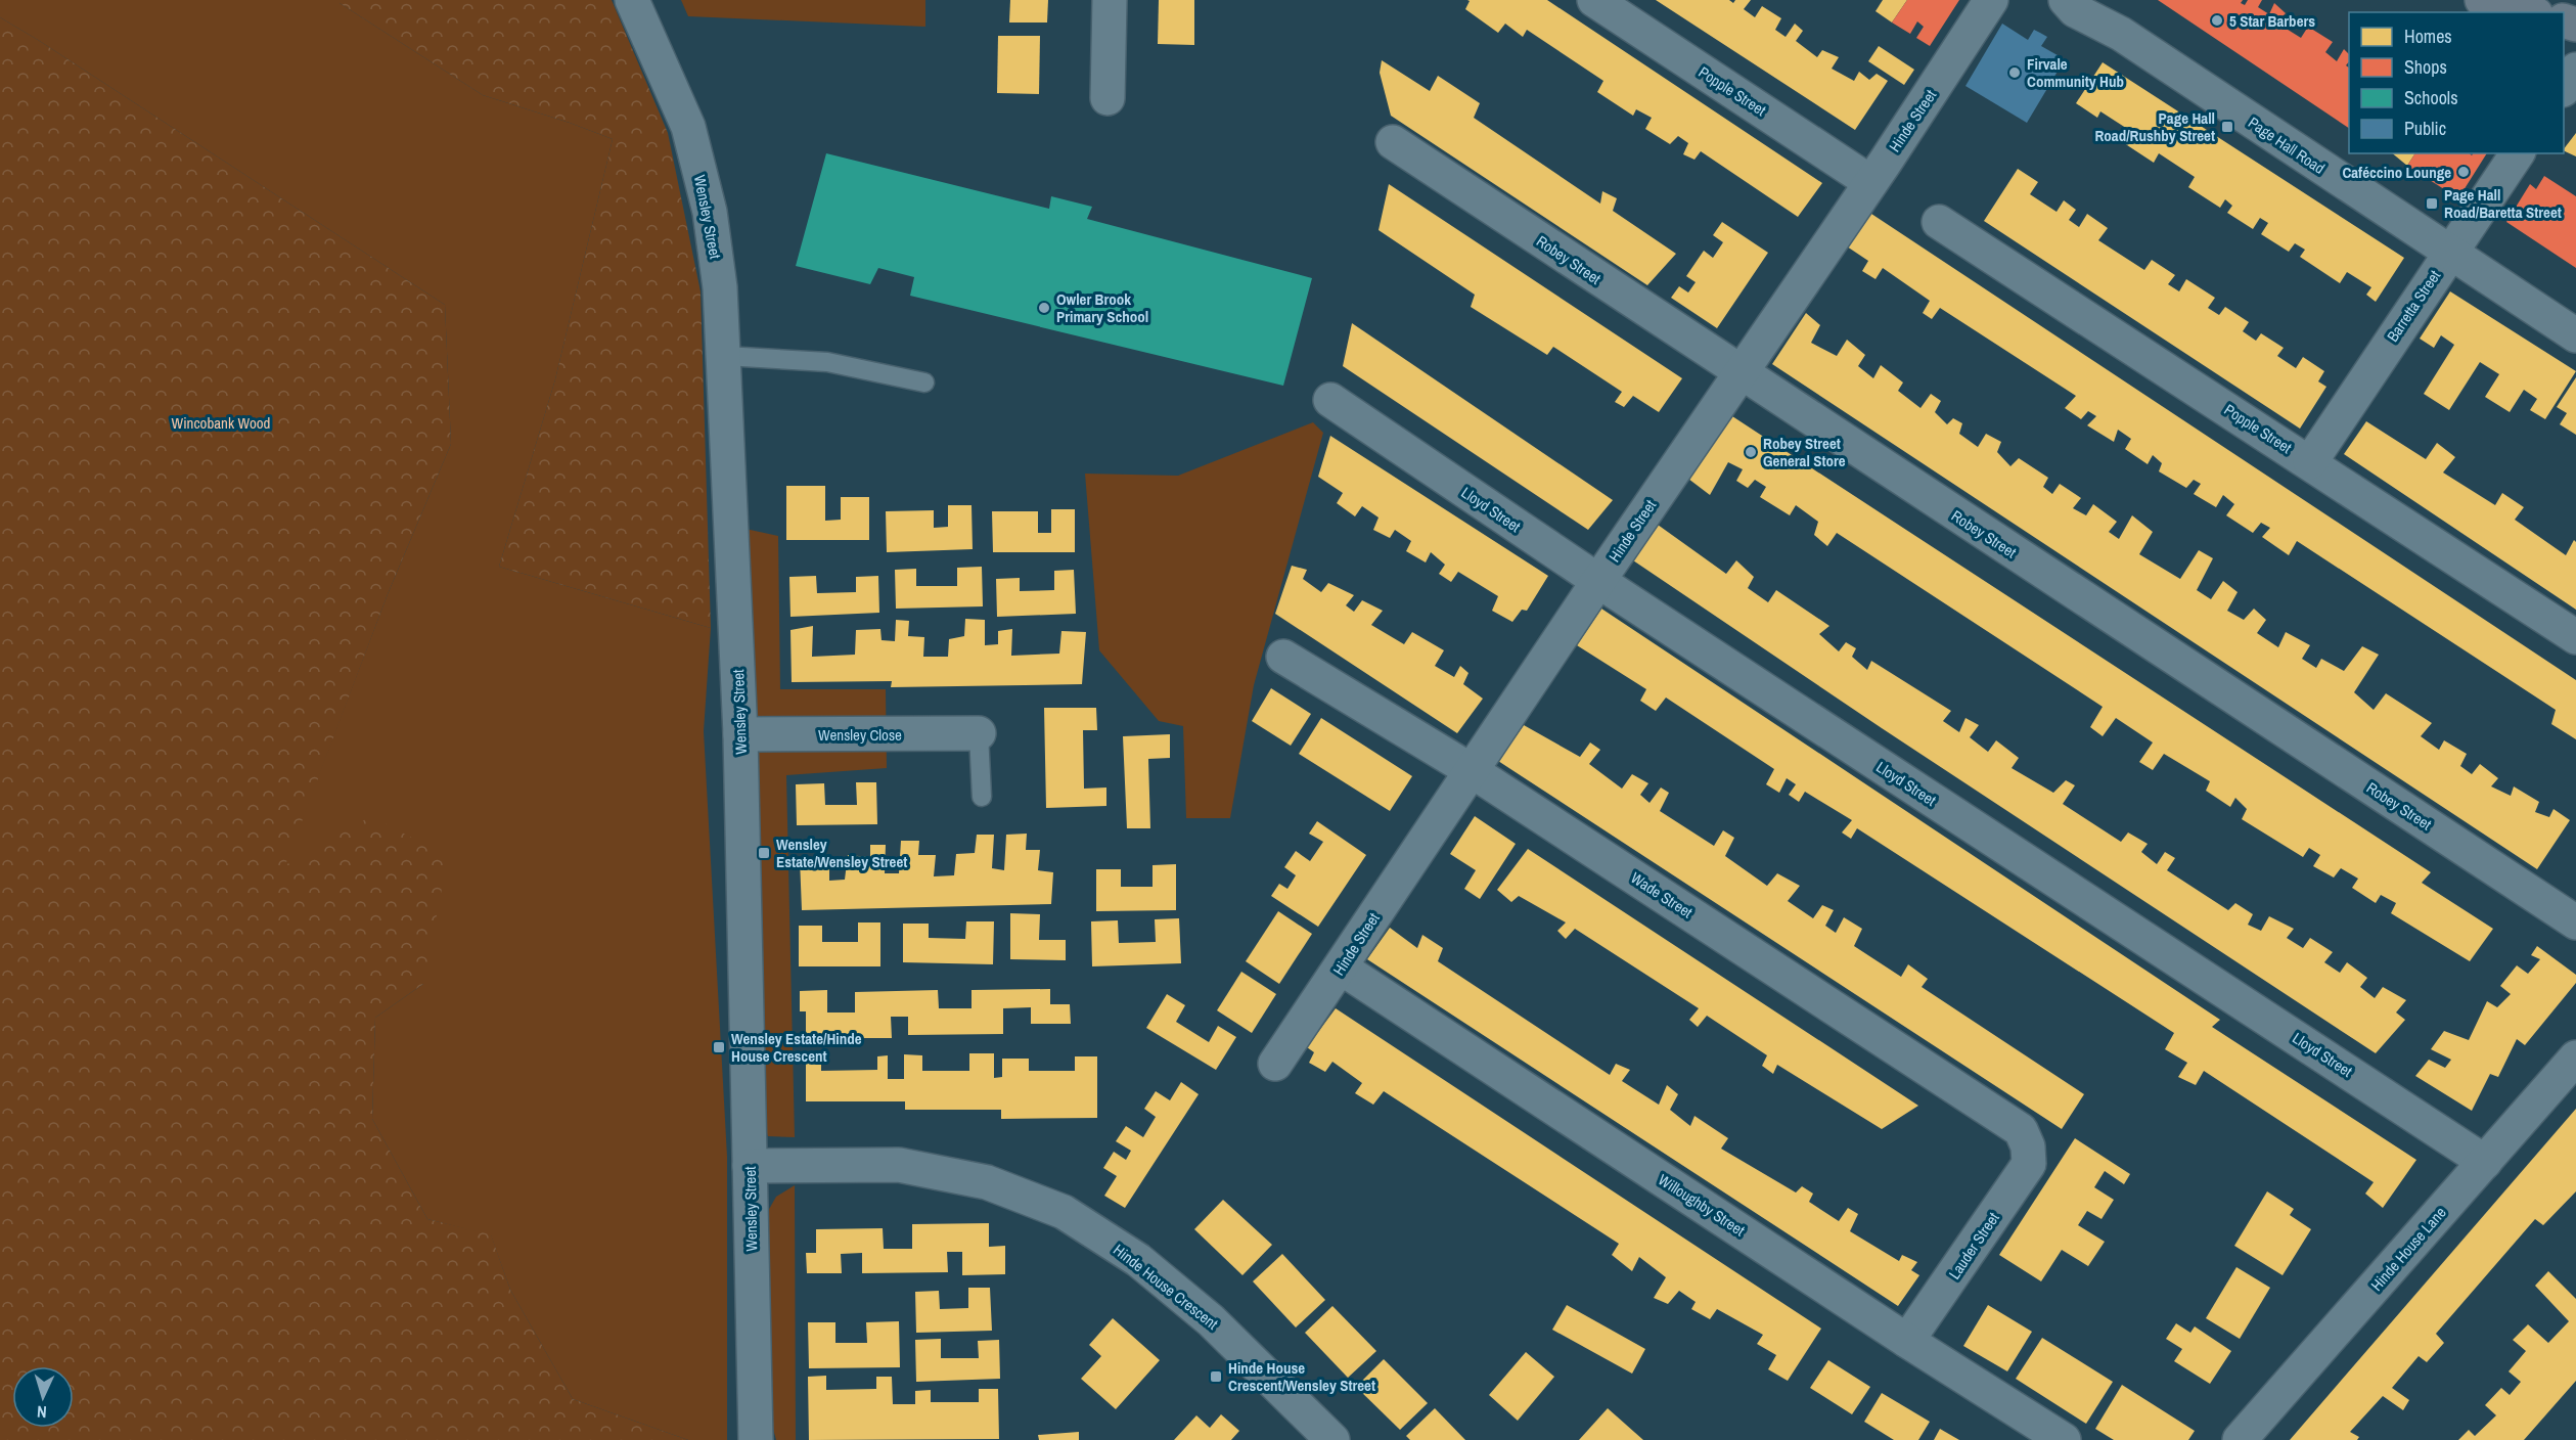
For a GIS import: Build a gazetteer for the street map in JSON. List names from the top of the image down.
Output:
{
  "streets": {
    "street": [
      "Popple Street",
      "Hinde Street",
      "Page Hall Road",
      "Wensley Street",
      "Robey Street",
      "Barretta Street",
      "Lloyd Street",
      "Wensley Close",
      "Wade Street",
      "Willoughby Street",
      "Lauder Street",
      "Hinde House Lane",
      "Hinde House Crescent"
    ]
  },
  "crossings": [
    ["Popple Street", "Hinde Street"],
    ["Popple Street", "Barretta Street"],
    ["Hinde Street", "Robey Street"],
    ["Hinde Street", "Lloyd Street"],
    ["Hinde Street", "Wade Street"],
    ["Hinde Street", "Willoughby Street"],
    ["Page Hall Road", "Barretta Street"],
    ["Wensley Street", "Wensley Close"],
    ["Wensley Street", "Hinde House Crescent"],
    ["Lloyd Street", "Hinde House Lane"],
    ["Wade Street", "Lauder Street"],
    ["Willoughby Street", "Lauder Street"]
  ],
  "parks": ["Wincobank Wood"],
  "places": {
    "other": [
      "5 Star Barbers",
      "Firvale Community Hub",
      "Caféccino Lounge",
      "Owler Brook Primary School",
      "Robey Street General Store"
    ],
    "transit": [
      "Page Hall Road/Rushby Street",
      "Page Hall Road/Baretta Street",
      "Wensley Estate/Wensley Street",
      "Wensley Estate/Hinde House Crescent",
      "Hinde House Crescent/Wensley Street"
    ]
  },
  "legend": [
    "Homes",
    "Shops",
    "Schools",
    "Public"
  ],
  "north": "bottom"
}
